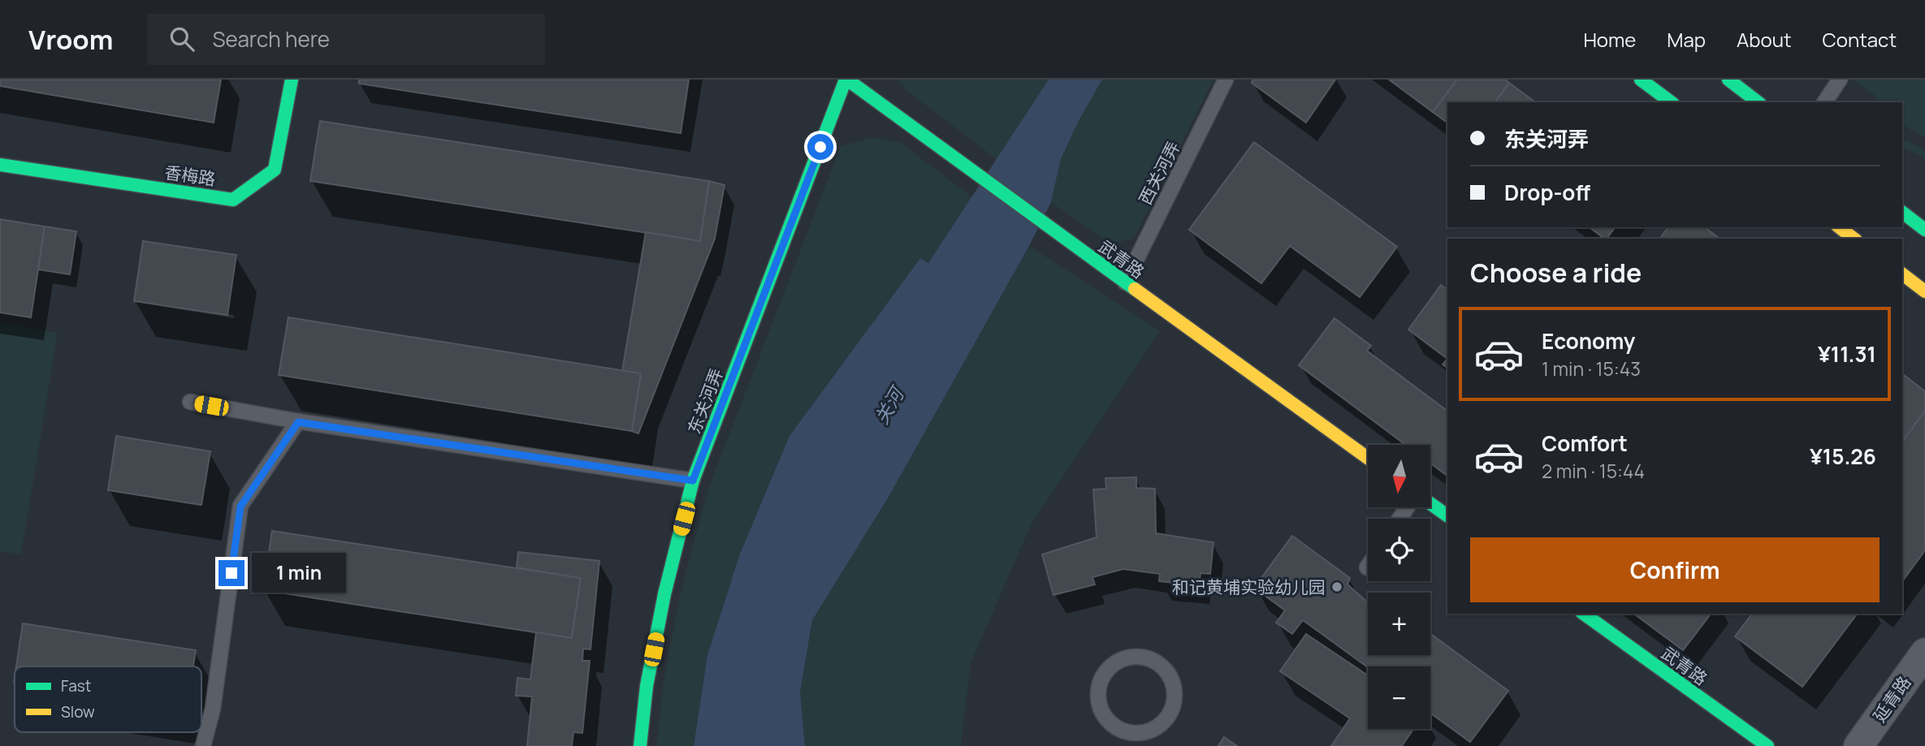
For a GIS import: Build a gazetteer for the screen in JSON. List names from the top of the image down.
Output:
{
  "streets": {
    "street": [
      "香梅路",
      "武青路",
      "东关河弄",
      "延青路"
    ],
    "lane": ["西关河弄"]
  },
  "crossings": [
    ["西关河弄", "武青路"],
    ["武青路", "东关河弄"]
  ],
  "water": ["关河"],
  "places": ["和记黄埔实验幼儿园"],
  "legend": ["Fast", "Slow"],
  "north": "bottom",
  "page": {
    "header": "Vroom",
    "search": "Search here",
    "nav": [
      "Home",
      "Map",
      "About",
      "Contact"
    ],
    "banner": ["东关河弄", "Drop-off"],
    "heading": "Choose a ride",
    "list": [
      {
        "name": "Economy",
        "note": "1 min · 15:43",
        "value": "¥11.31"
      },
      {
        "name": "Comfort",
        "note": "2 min · 15:44",
        "value": "¥15.26"
      }
    ],
    "map_buttons": ["+", "−"],
    "buttons": "Confirm",
    "bubble": "1 min"
  }
}
